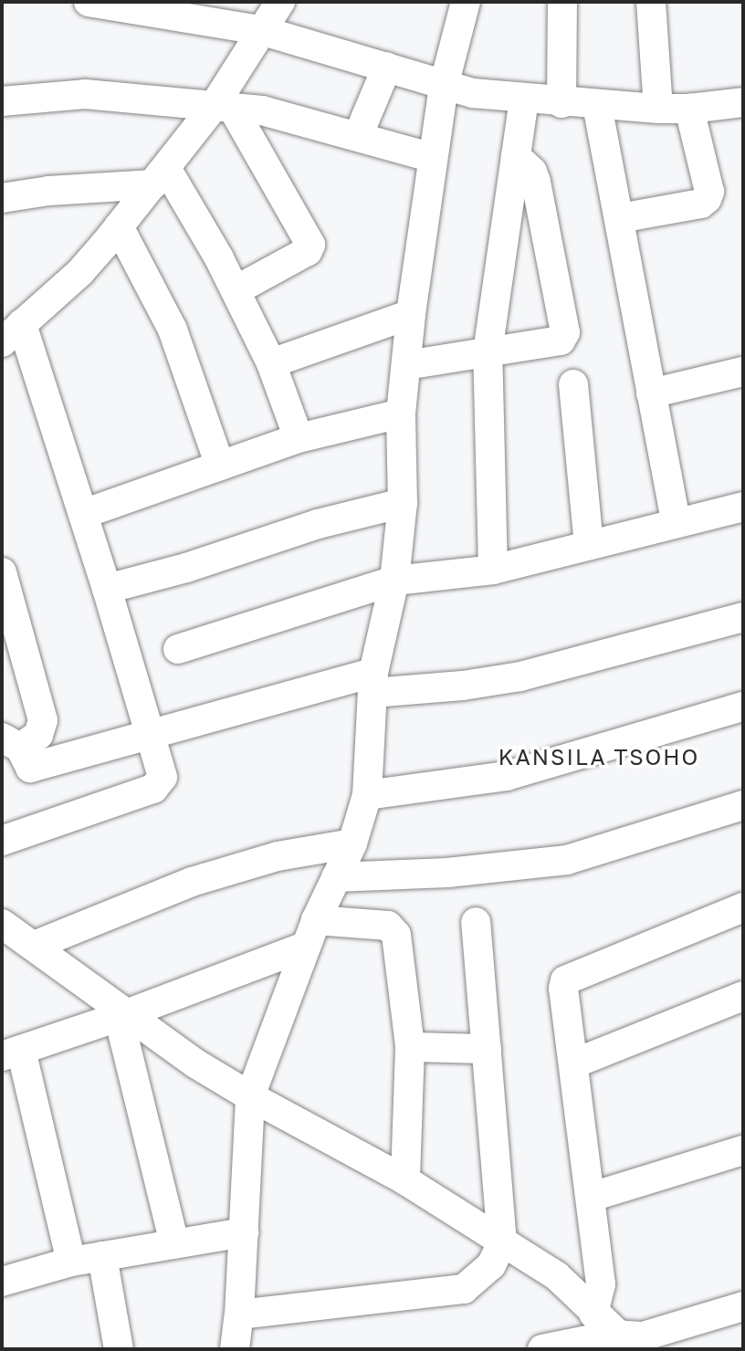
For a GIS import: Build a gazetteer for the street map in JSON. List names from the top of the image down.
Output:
{
  "districts": ["KANSILA TSOHO"]
}
